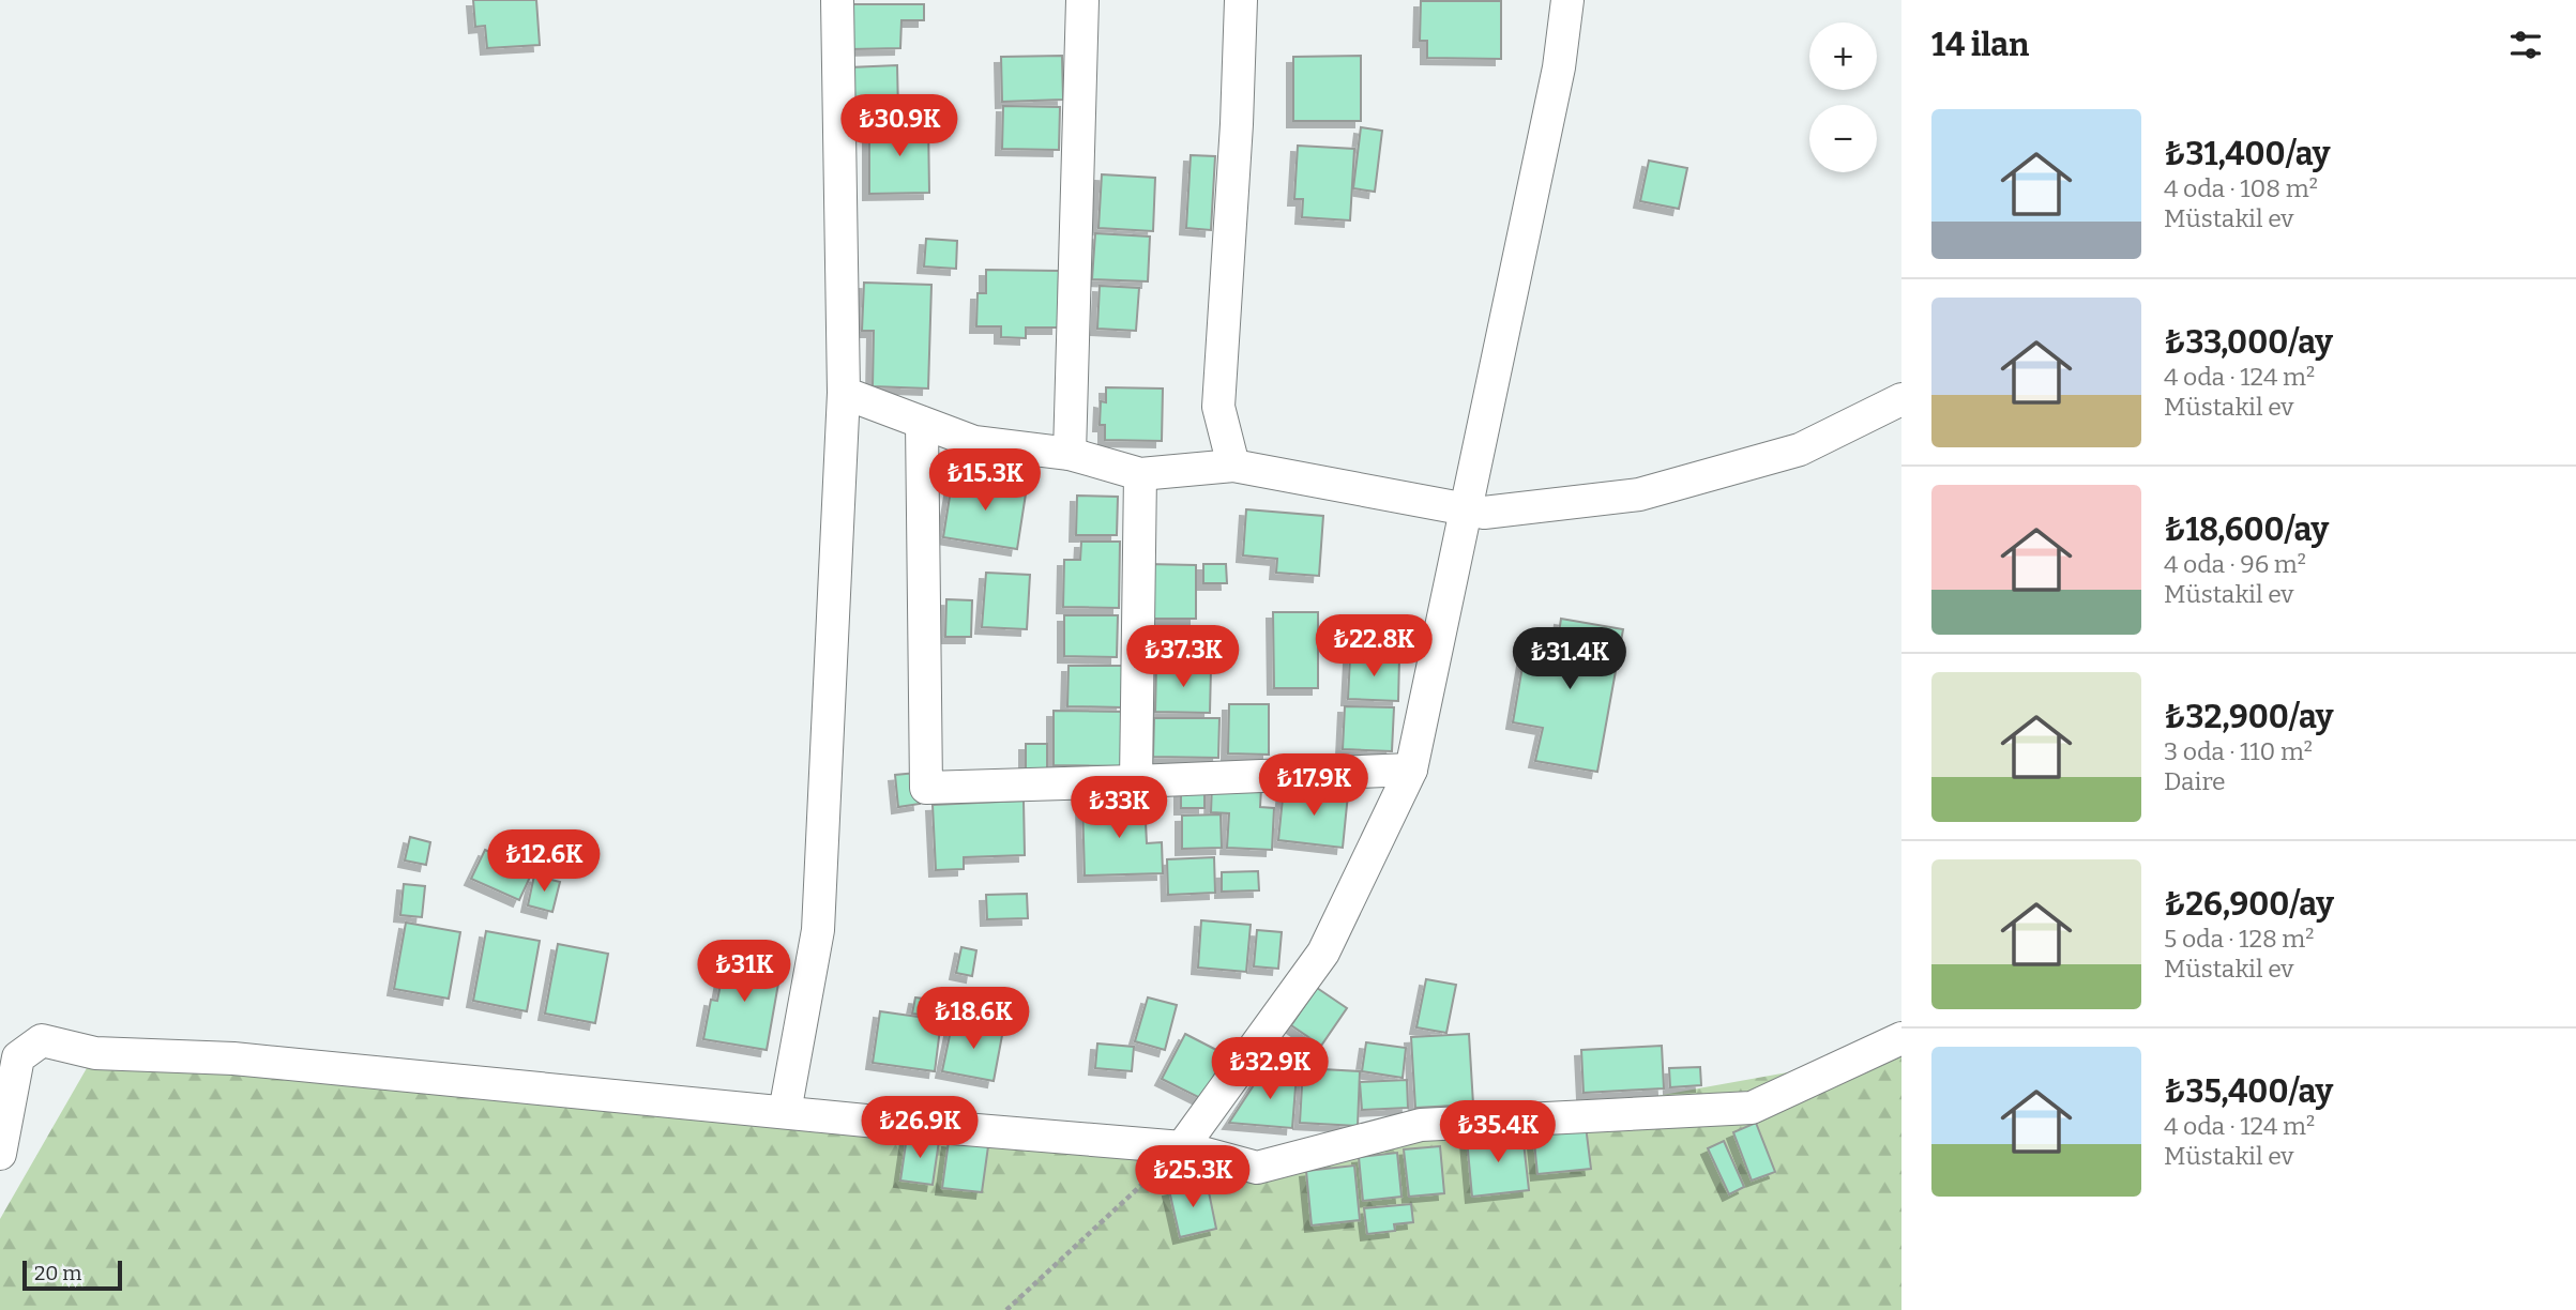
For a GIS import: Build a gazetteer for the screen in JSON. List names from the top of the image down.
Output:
{
  "scale_bar": "20 m",
  "page": {
    "heading": "14 ilan",
    "map_buttons": ["+", "−"],
    "list": [
      {
        "name": "₺31,400/ay",
        "note": "4 oda · 108 m² · Müstakil ev"
      },
      {
        "name": "₺33,000/ay",
        "note": "4 oda · 124 m² · Müstakil ev"
      },
      {
        "name": "₺18,600/ay",
        "note": "4 oda · 96 m² · Müstakil ev"
      },
      {
        "name": "₺32,900/ay",
        "note": "3 oda · 110 m² · Daire"
      },
      {
        "name": "₺26,900/ay",
        "note": "5 oda · 128 m² · Müstakil ev"
      },
      {
        "name": "₺35,400/ay",
        "note": "4 oda · 124 m² · Müstakil ev"
      }
    ],
    "price": [
      "₺30.9K",
      "₺15.3K",
      "₺22.8K",
      "₺37.3K",
      "₺31.4K",
      "₺17.9K",
      "₺33K",
      "₺12.6K",
      "₺31K",
      "₺18.6K",
      "₺32.9K",
      "₺26.9K",
      "₺35.4K",
      "₺25.3K"
    ],
    "scale": "20 m"
  }
}
